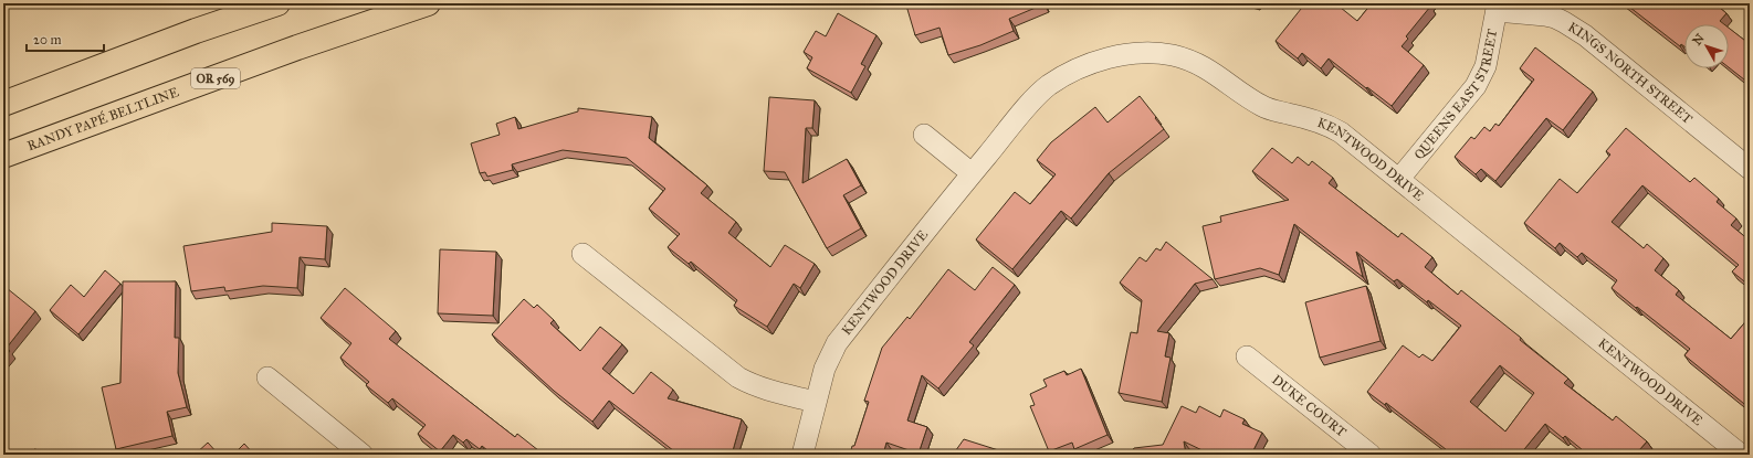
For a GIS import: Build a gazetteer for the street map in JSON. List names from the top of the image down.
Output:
{
  "streets": {
    "highway": ["OR 569", "RANDY PAPÉ BELTLINE"],
    "street": [
      "KINGS NORTH STREET",
      "QUEENS EAST STREET",
      "KENTWOOD DRIVE",
      "DUKE COURT"
    ]
  },
  "crossings": [
    ["KINGS NORTH STREET", "QUEENS EAST STREET"],
    ["QUEENS EAST STREET", "KENTWOOD DRIVE"]
  ],
  "scale_bar": "20 m",
  "north": "top left"
}
